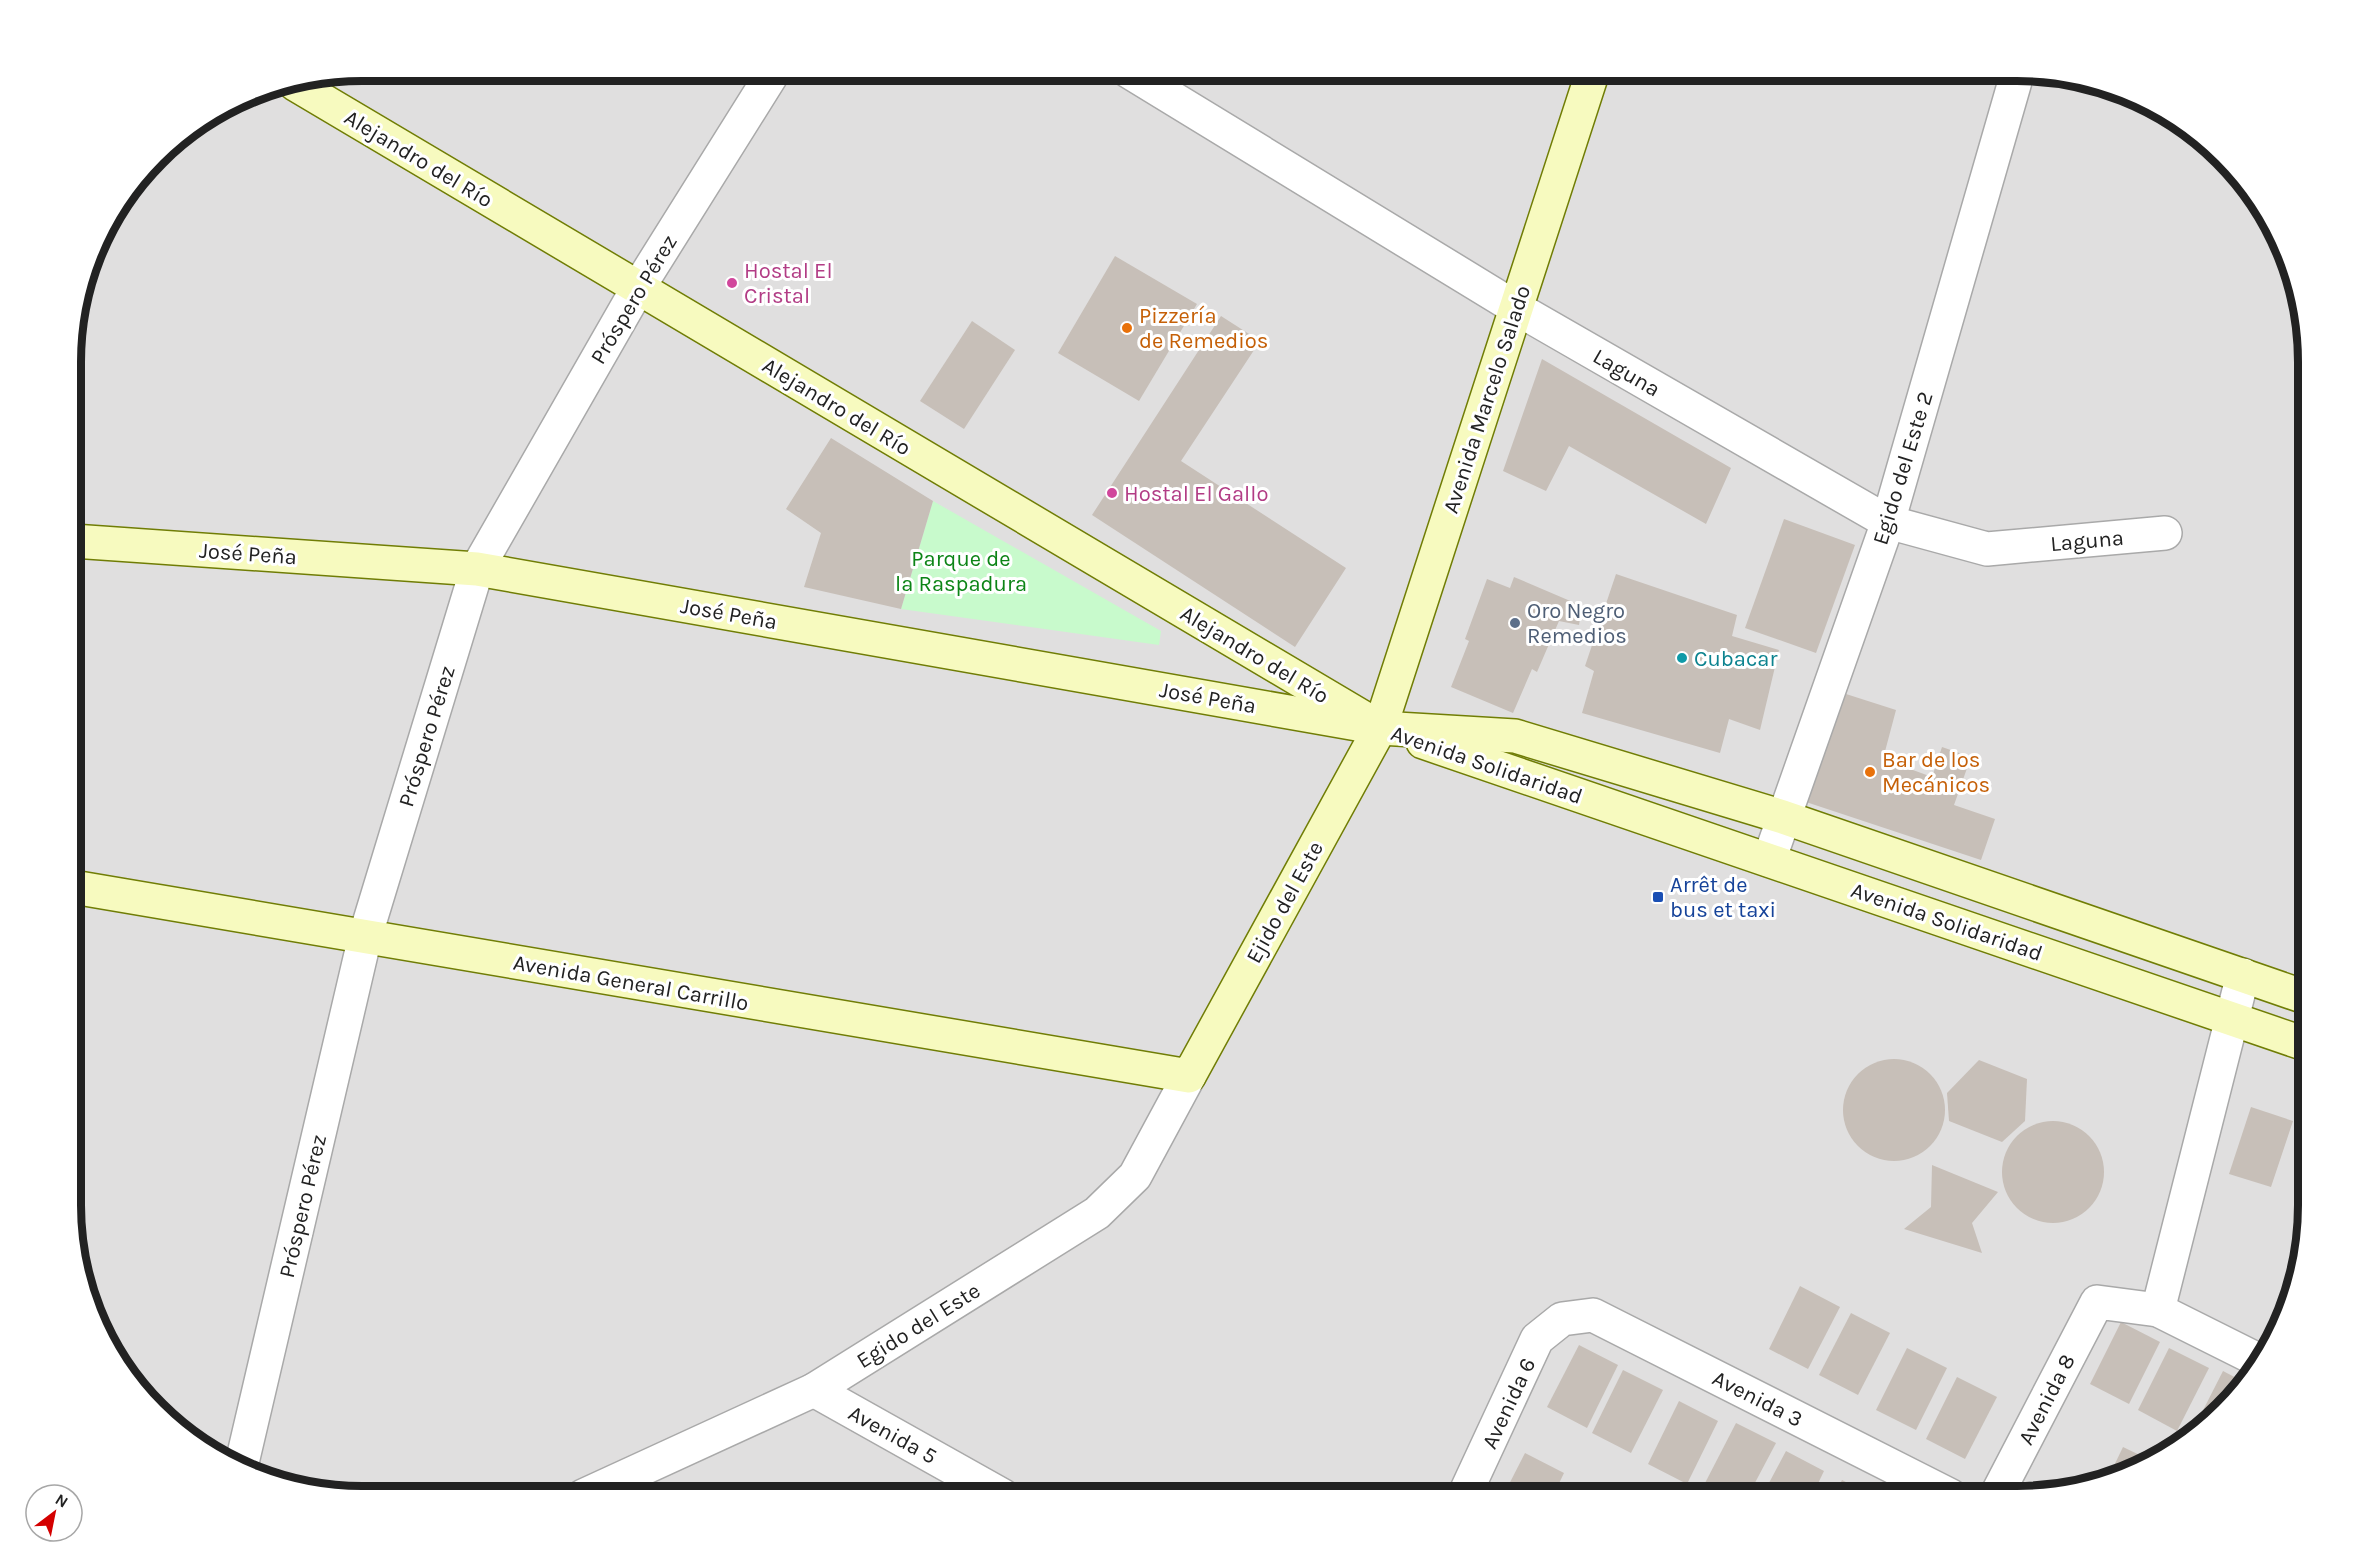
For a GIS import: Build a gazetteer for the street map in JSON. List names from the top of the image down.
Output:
{
  "streets": {
    "main road": [
      "Alejandro del Río",
      "Avenida Marcelo Salado",
      "José Peña",
      "Avenida Solidaridad",
      "Ejido del Este",
      "Avenida General Carrillo"
    ],
    "street": [
      "Próspero Pérez",
      "Laguna",
      "Egido del Este 2",
      "Egido del Este",
      "Avenida 3",
      "Avenida 8",
      "Avenida 6",
      "Avenida 5"
    ]
  },
  "crossings": [
    ["Alejandro del Río", "Próspero Pérez"],
    ["Alejandro del Río", "Avenida Marcelo Salado"],
    ["Alejandro del Río", "José Peña"],
    ["Alejandro del Río", "Avenida Solidaridad"],
    ["Alejandro del Río", "Ejido del Este"],
    ["Próspero Pérez", "José Peña"],
    ["Próspero Pérez", "Avenida General Carrillo"],
    ["Laguna", "Avenida Marcelo Salado"],
    ["Laguna", "Egido del Este 2"],
    ["Avenida Marcelo Salado", "José Peña"],
    ["Avenida Marcelo Salado", "Avenida Solidaridad"],
    ["Avenida Marcelo Salado", "Ejido del Este"],
    ["Egido del Este 2", "Avenida Solidaridad"],
    ["José Peña", "Avenida Solidaridad"],
    ["José Peña", "Ejido del Este"],
    ["Avenida Solidaridad", "Ejido del Este"],
    ["Ejido del Este", "Avenida General Carrillo"],
    ["Ejido del Este", "Egido del Este"],
    ["Avenida General Carrillo", "Egido del Este"],
    ["Egido del Este", "Avenida 5"],
    ["Avenida 3", "Avenida 6"]
  ],
  "parks": ["Parque de la Raspadura"],
  "places": {
    "other": [
      "Hostal El Cristal",
      "Pizzería de Remedios",
      "Hostal El Gallo",
      "Oro Negro Remedios",
      "Cubacar",
      "Bar de los Mecánicos"
    ],
    "transit": ["Arrêt de bus et taxi"]
  },
  "north": "top right"
}
